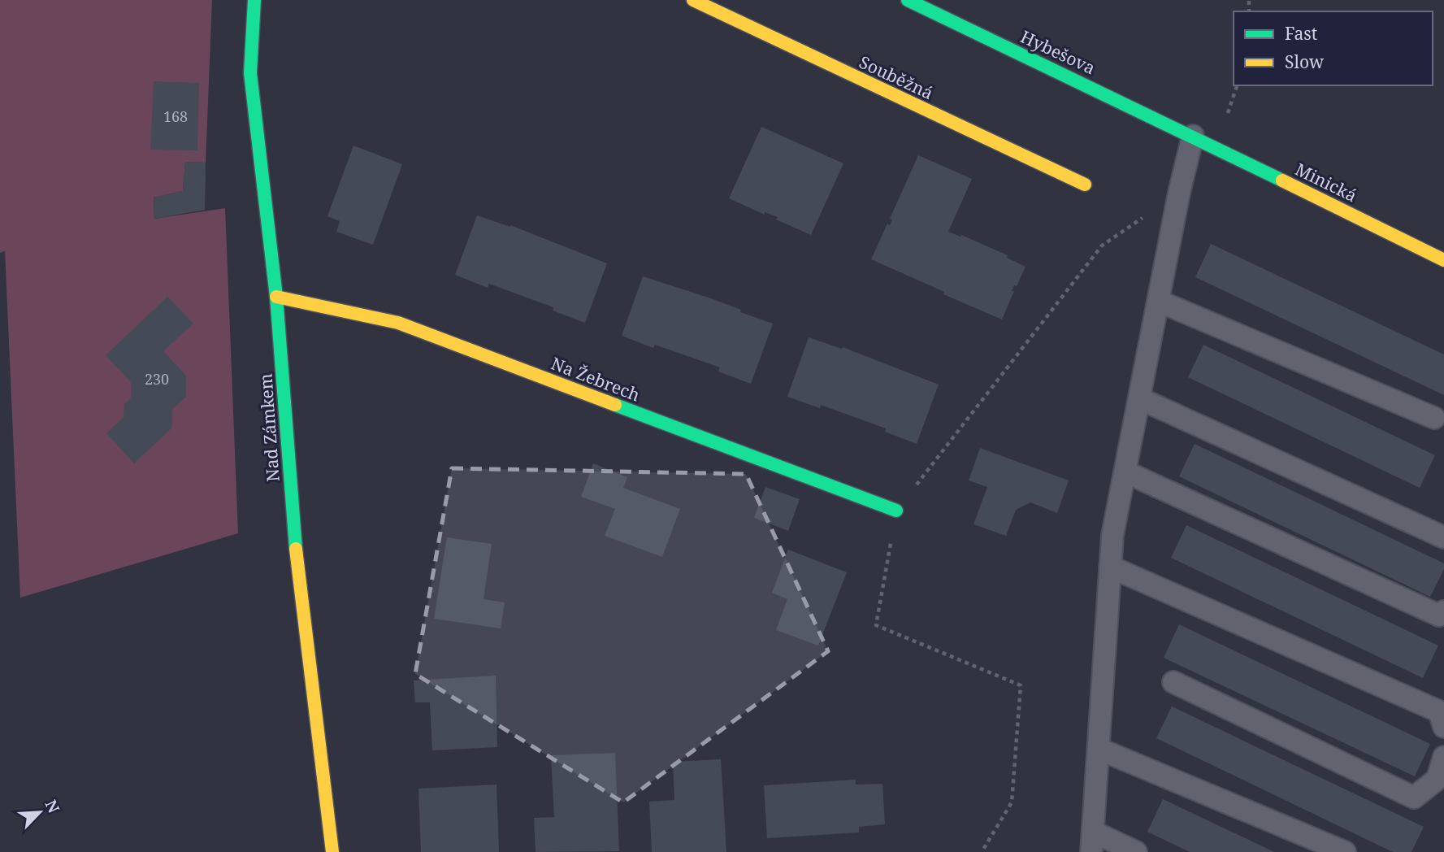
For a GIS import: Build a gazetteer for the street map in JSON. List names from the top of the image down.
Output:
{
  "streets": {
    "street": [
      "Hybešova",
      "Souběžná",
      "Minická",
      "Na Žebrech",
      "Nad Zámkem"
    ]
  },
  "crossings": [
    ["Hybešova", "Minická"],
    ["Na Žebrech", "Nad Zámkem"]
  ],
  "house_numbers": ["168", "230"],
  "legend": ["Fast", "Slow"],
  "north": "top right"
}
